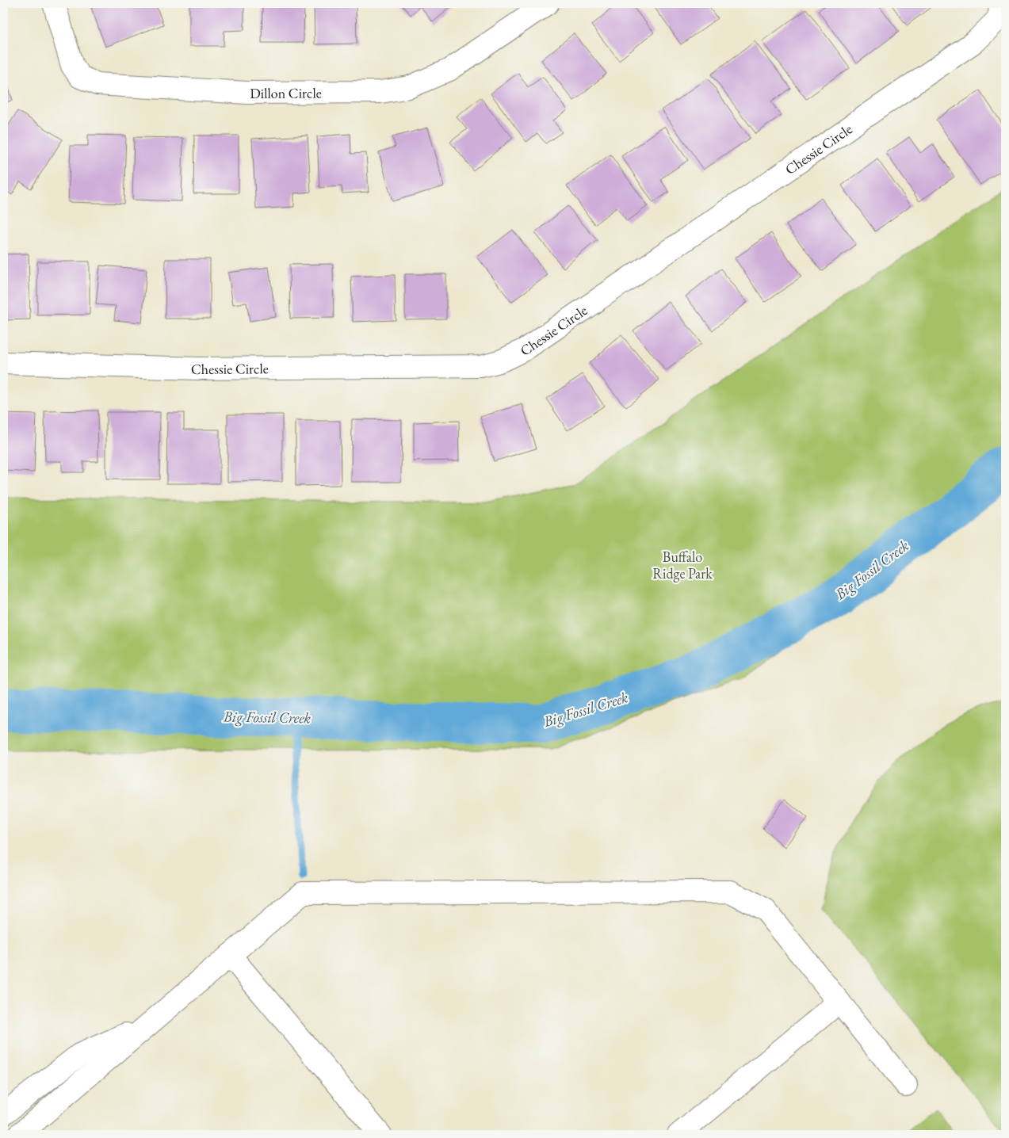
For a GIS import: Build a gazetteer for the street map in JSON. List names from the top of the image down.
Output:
{
  "streets": {
    "street": ["Dillon Circle", "Chessie Circle"]
  },
  "water": ["Big Fossil Creek"],
  "parks": ["Buffalo Ridge Park"]
}
